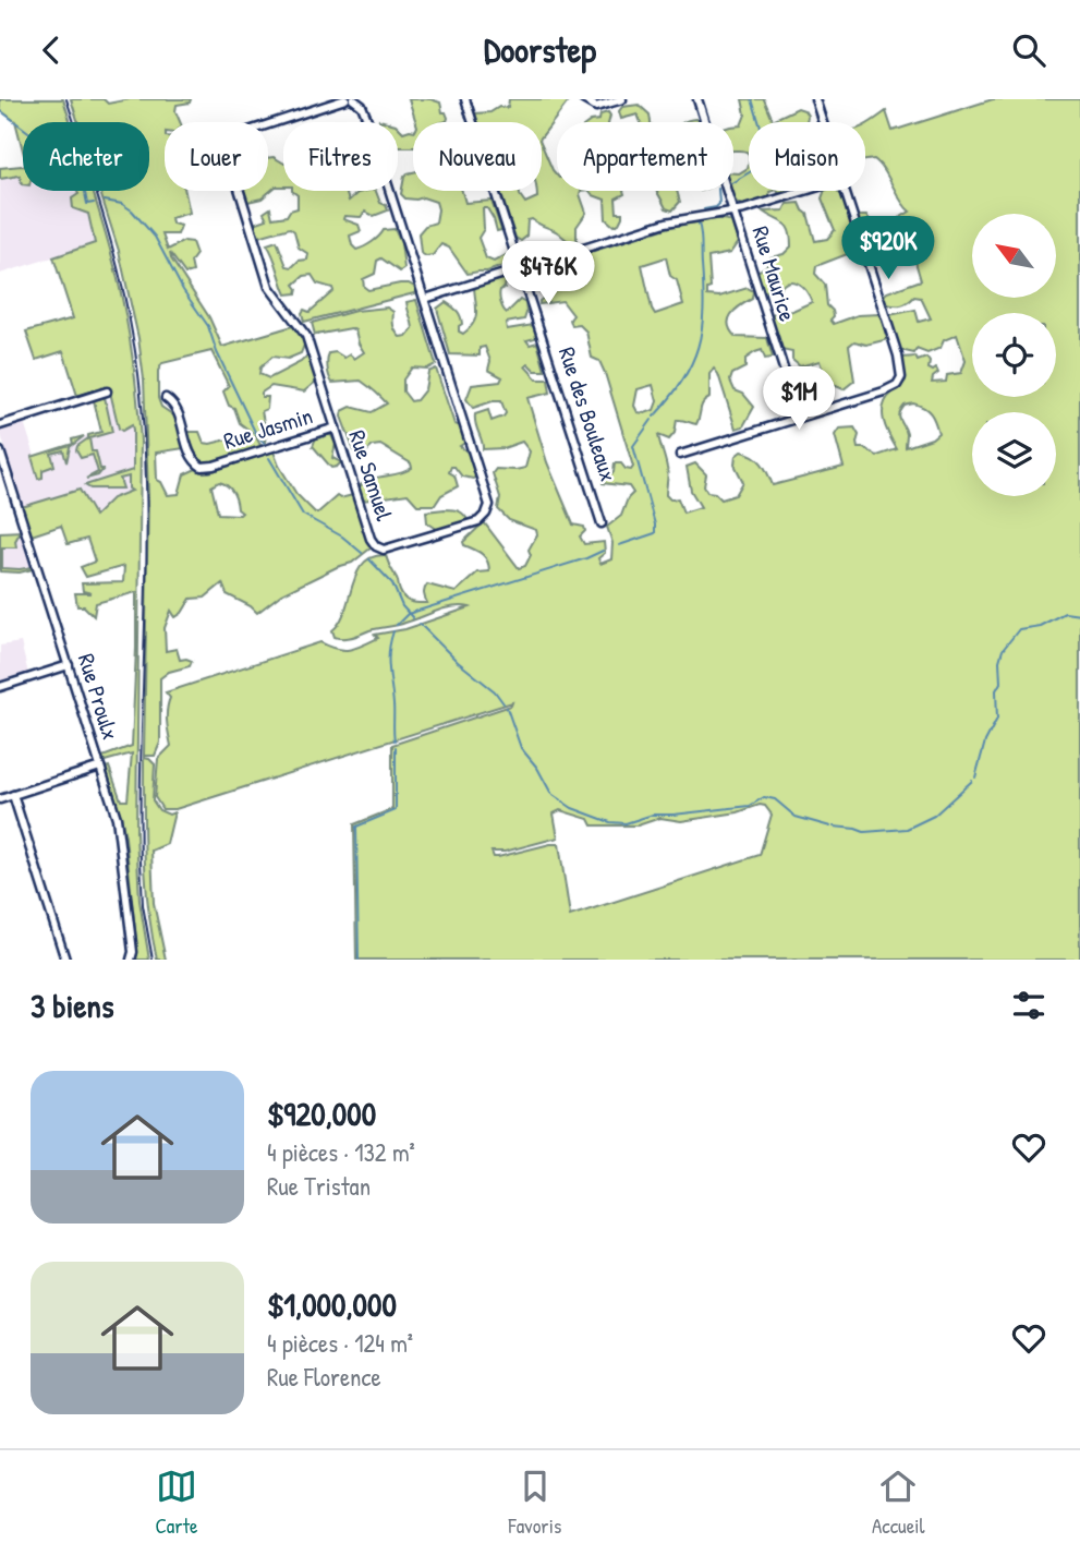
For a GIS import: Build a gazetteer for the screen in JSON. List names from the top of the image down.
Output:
{
  "streets": {
    "street": [
      "Rue Maurice",
      "Rue des Bouleaux",
      "Rue Jasmin",
      "Rue Samuel",
      "Rue Proulx"
    ]
  },
  "crossings": [
    ["Rue Jasmin", "Rue Samuel"]
  ],
  "north": "top left",
  "page": {
    "header": "Doorstep",
    "chip": [
      "Acheter",
      "Louer",
      "Filtres",
      "Nouveau",
      "Appartement",
      "Maison"
    ],
    "price": ["$920K", "$476K", "$1M"],
    "heading": "3 biens",
    "list": [
      {
        "name": "$920,000",
        "note": "4 pièces · 132 m² · Rue Tristan"
      },
      {
        "name": "$1,000,000",
        "note": "4 pièces · 124 m² · Rue Florence"
      }
    ],
    "tabs": ["Carte", "Favoris", "Accueil"]
  }
}
